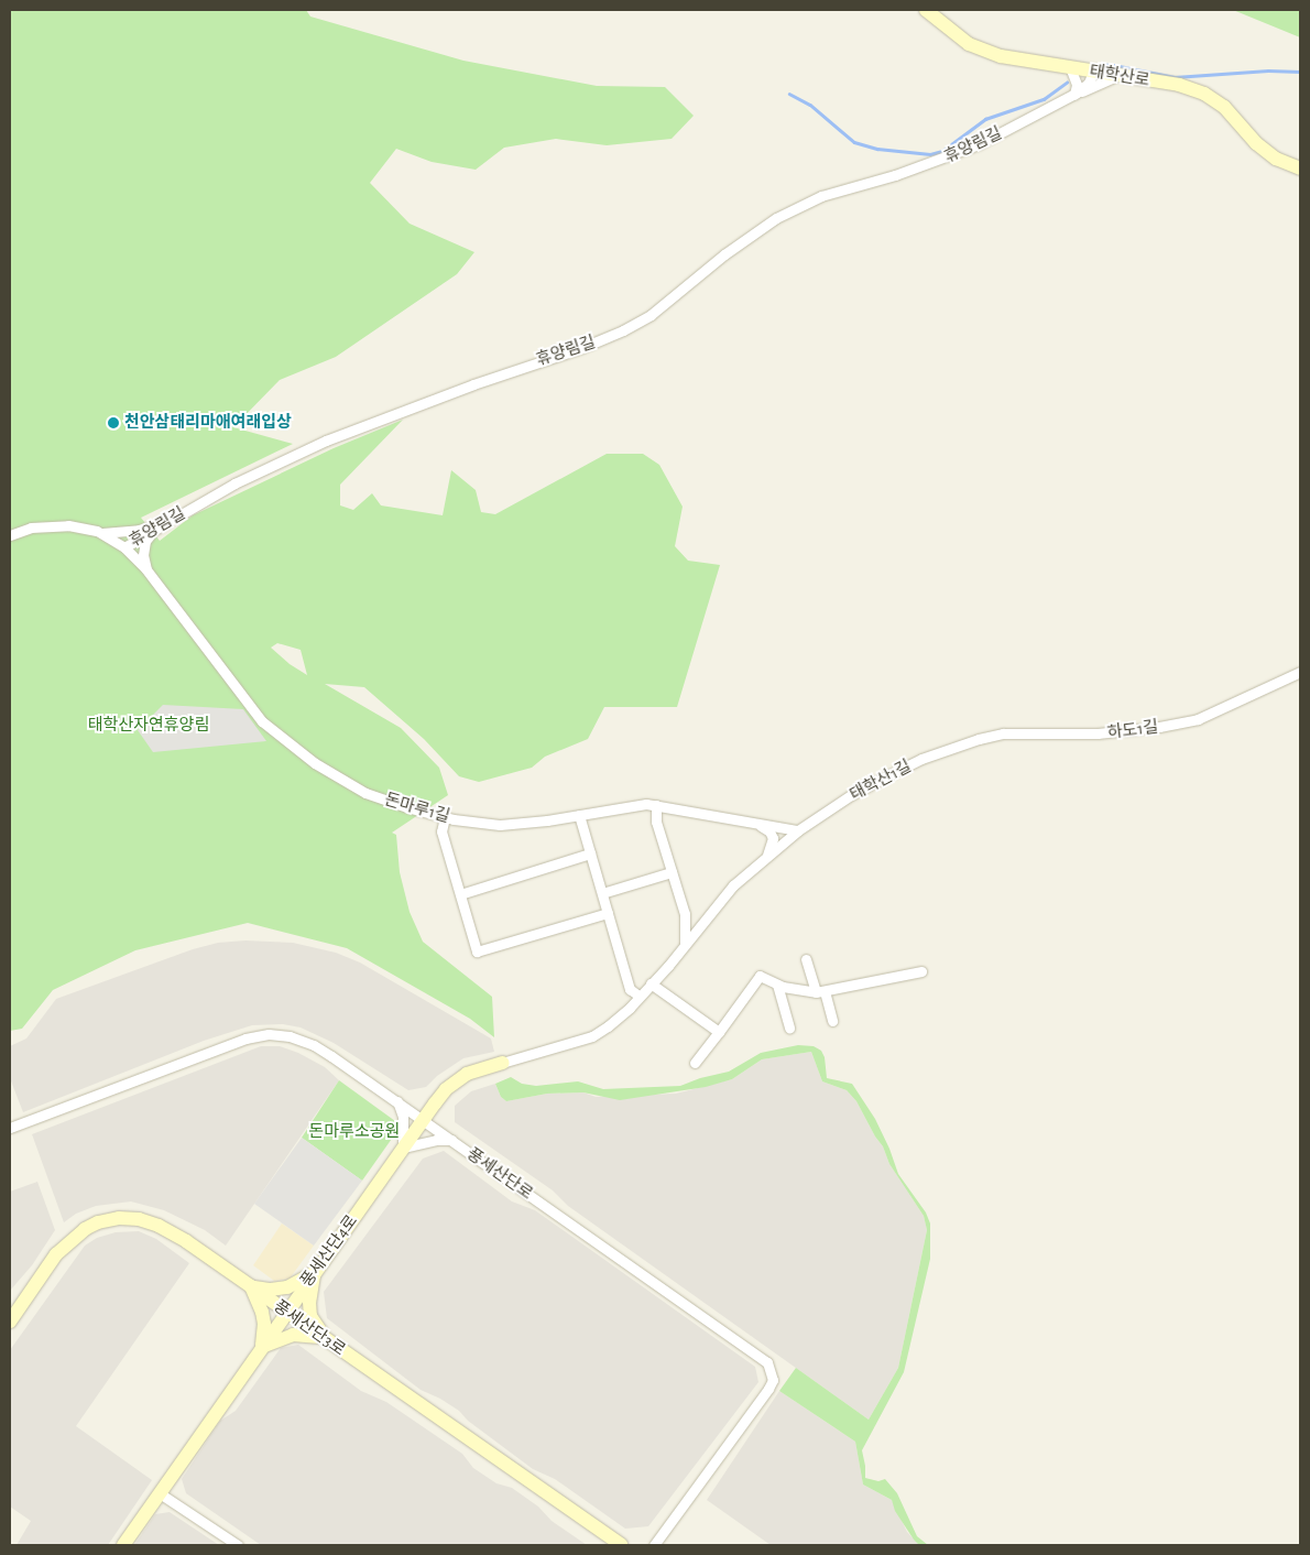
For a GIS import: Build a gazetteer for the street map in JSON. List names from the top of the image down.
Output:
{
  "streets": {
    "street": [
      "태학산로",
      "휴양림길",
      "하도1길",
      "태학산1길",
      "돈마루1길",
      "풍세산단로",
      "풍세산단4로",
      "풍세산단3로"
    ]
  },
  "crossings": [
    ["태학산로", "휴양림길"],
    ["휴양림길", "돈마루1길"],
    ["하도1길", "태학산1길"],
    ["태학산1길", "돈마루1길"],
    ["풍세산단로", "풍세산단4로"],
    ["풍세산단4로", "풍세산단3로"]
  ],
  "parks": ["태학산자연휴양림", "돈마루소공원"],
  "places": ["천안삼태리마애여래입상"]
}
